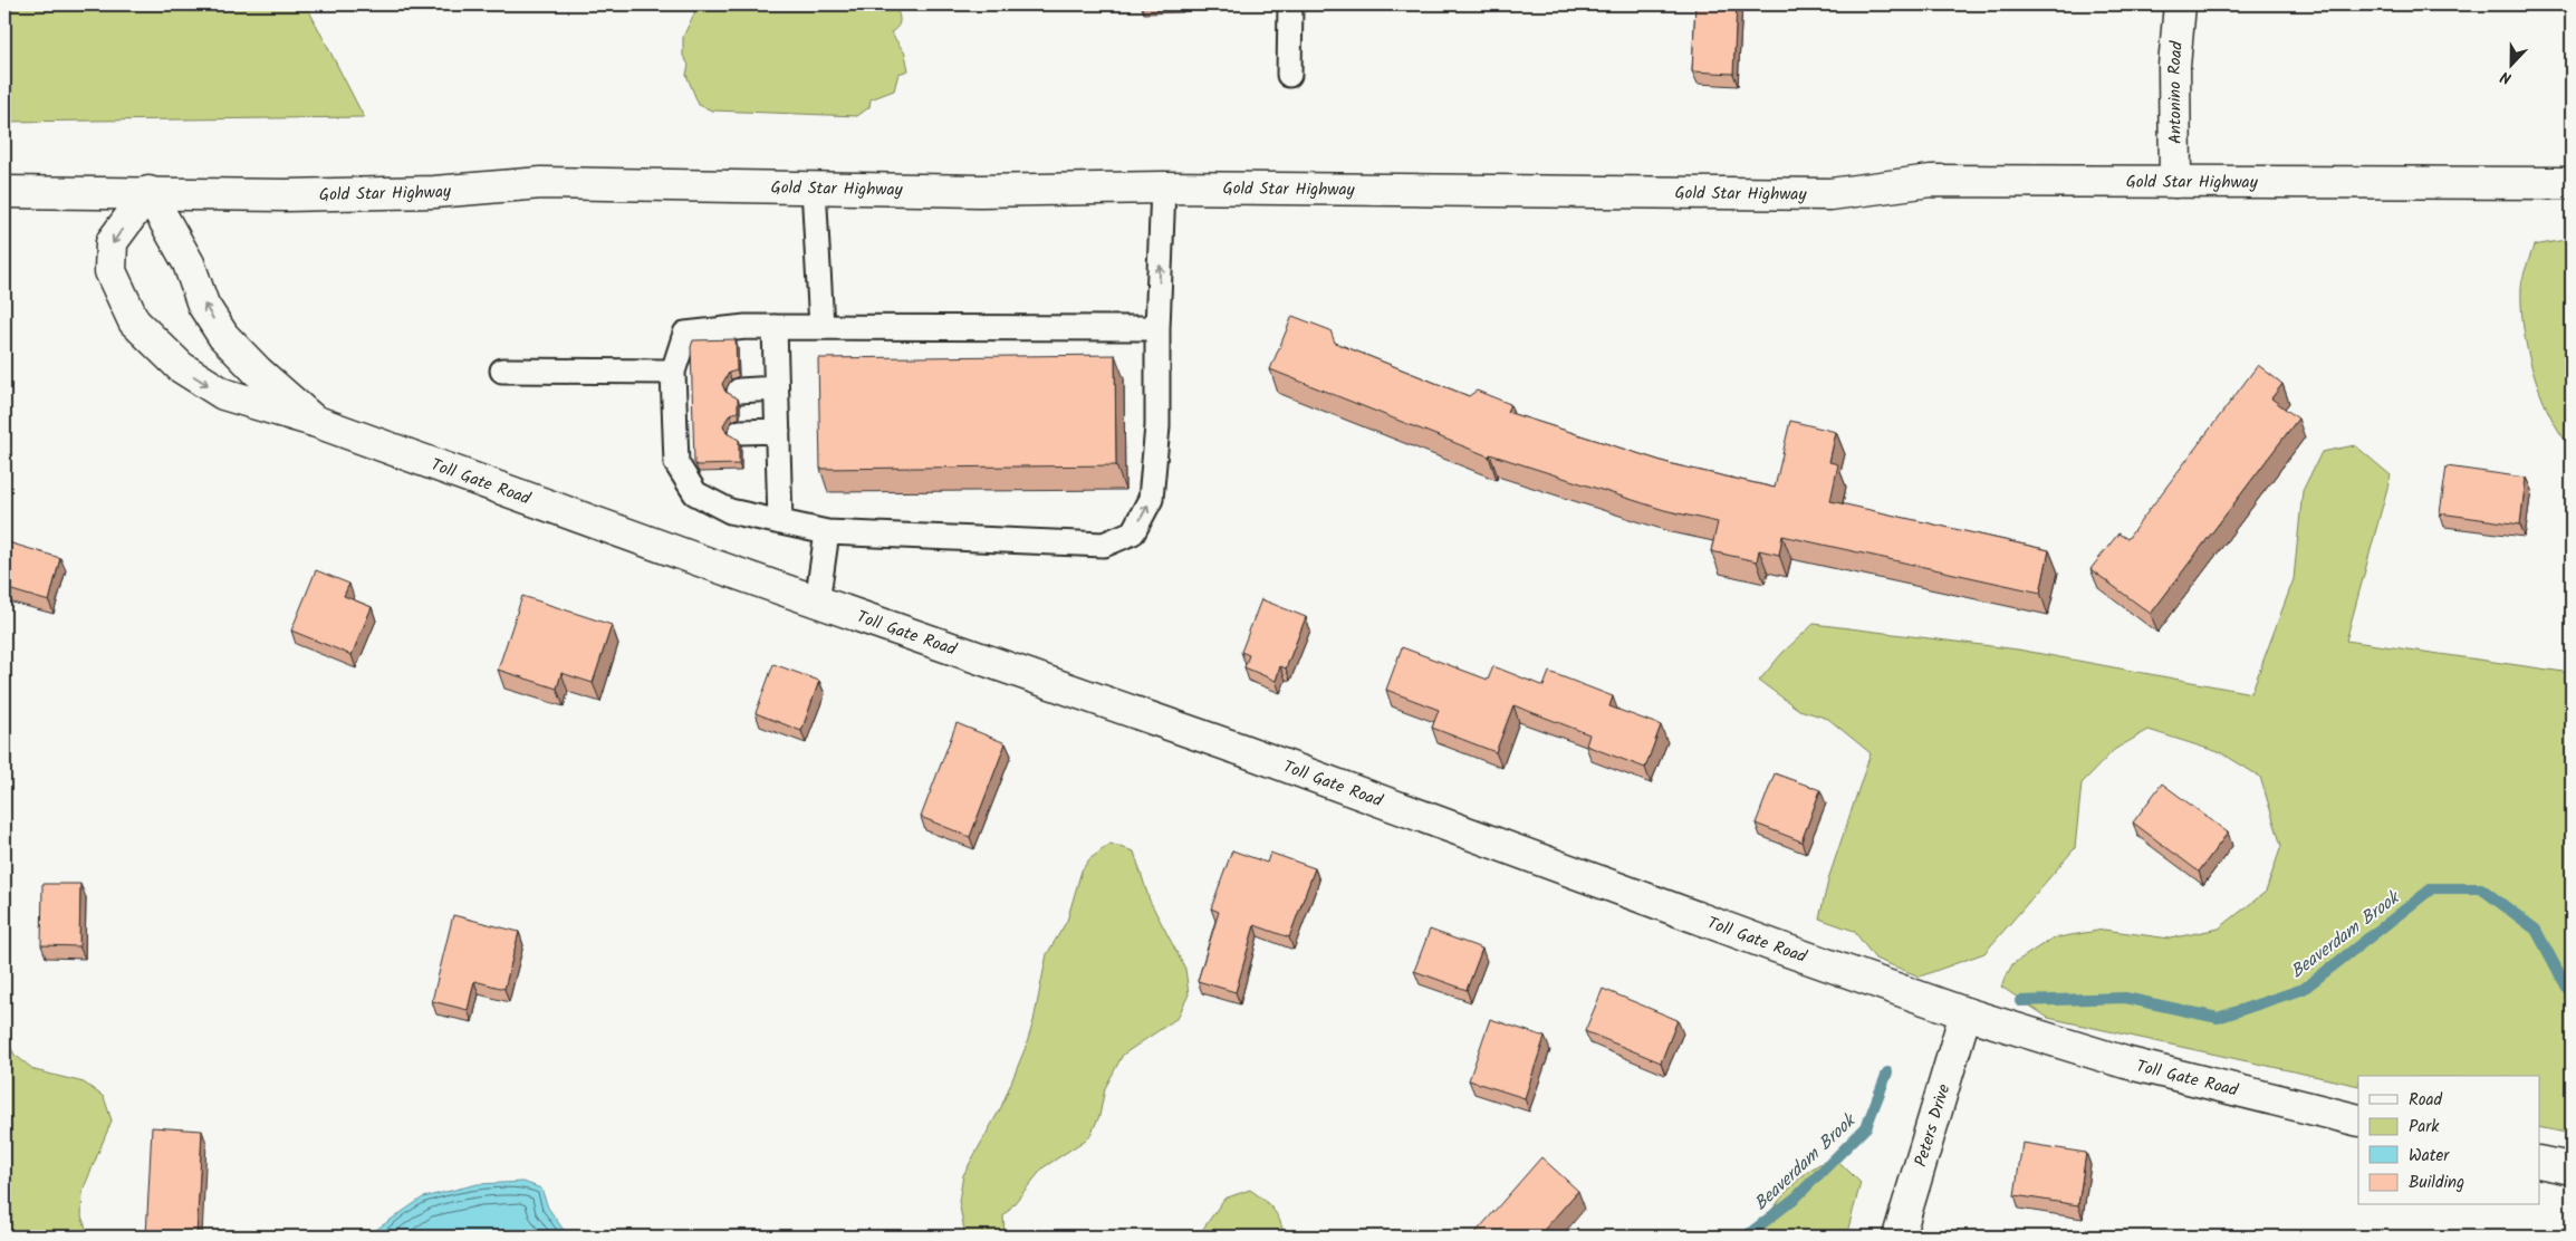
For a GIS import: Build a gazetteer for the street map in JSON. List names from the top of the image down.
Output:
{
  "streets": {
    "street": [
      "Antonino Road",
      "Gold Star Highway",
      "Toll Gate Road",
      "Peters Drive"
    ]
  },
  "crossings": [
    ["Antonino Road", "Gold Star Highway"],
    ["Gold Star Highway", "Toll Gate Road"],
    ["Toll Gate Road", "Peters Drive"]
  ],
  "water": ["Beaverdam Brook"],
  "legend": [
    "Road",
    "Park",
    "Water",
    "Building"
  ],
  "north": "bottom"
}
